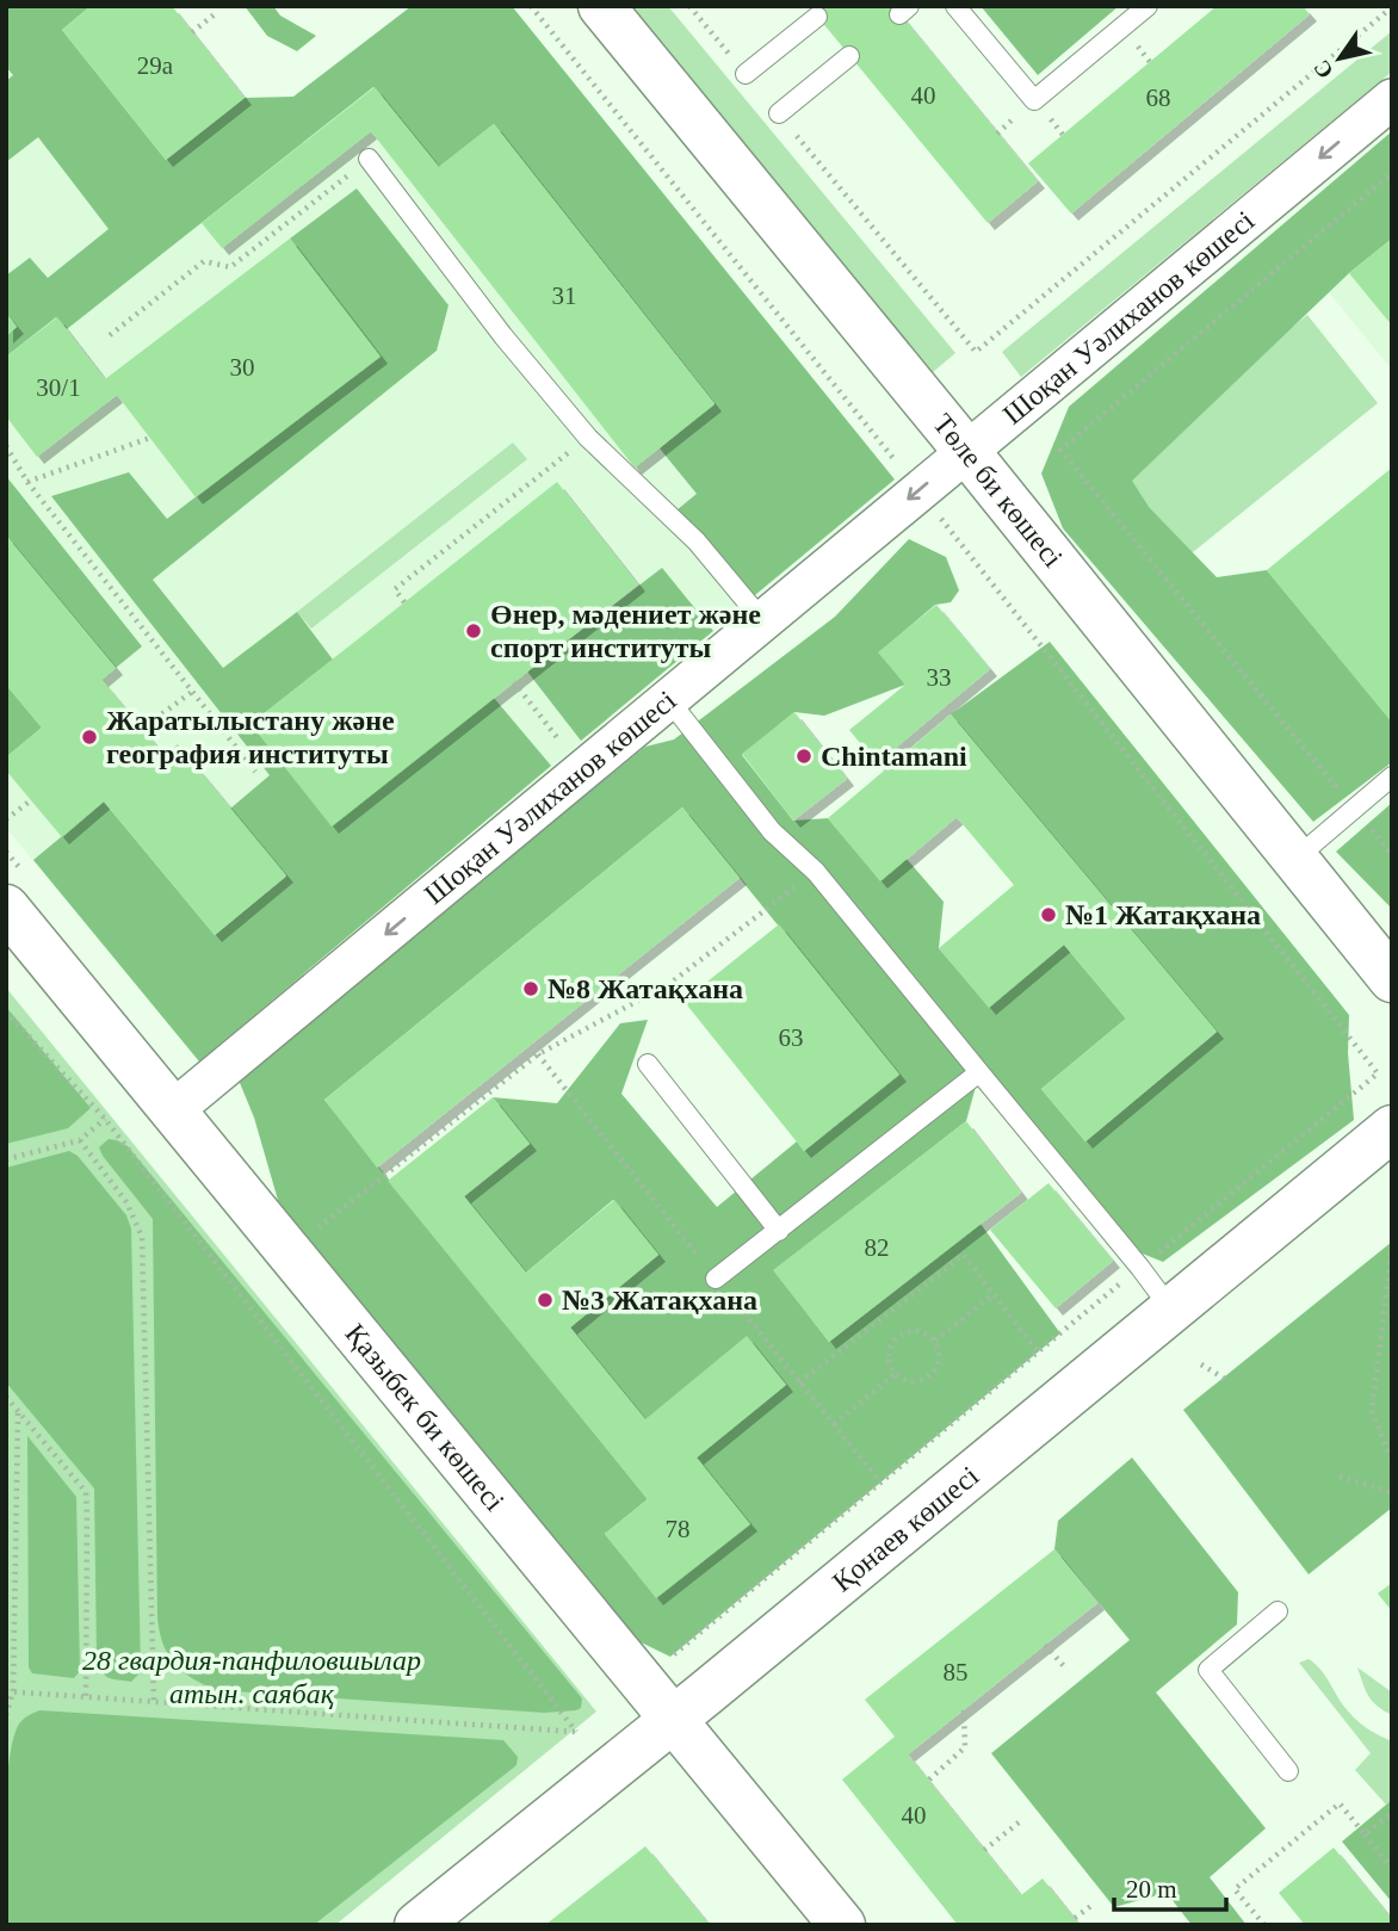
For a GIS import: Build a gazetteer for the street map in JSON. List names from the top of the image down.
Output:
{
  "streets": {
    "street": [
      "Шоқан Уәлиханов көшесі",
      "Төле би көшесі",
      "Қазыбек би көшесі",
      "Қонаев көшесі"
    ]
  },
  "crossings": [
    ["Шоқан Уәлиханов көшесі", "Төле би көшесі"],
    ["Шоқан Уәлиханов көшесі", "Қазыбек би көшесі"],
    ["Қазыбек би көшесі", "Қонаев көшесі"]
  ],
  "one_way": ["Шоқан Уәлиханов көшесі"],
  "parks": ["28 гвардия-панфиловшылар атын. саябақ"],
  "places": [
    "Өнер, мәдениет және спорт институты",
    "Жаратылыстану және география институты",
    "Chintamani",
    "№1 Жатақхана",
    "№8 Жатақхана",
    "№3 Жатақхана"
  ],
  "house_numbers": [
    "29а",
    "40",
    "68",
    "31",
    "30",
    "30/1",
    "33",
    "63",
    "82",
    "78",
    "85",
    "40"
  ],
  "scale_bar": "20 m",
  "north": "bottom left"
}
